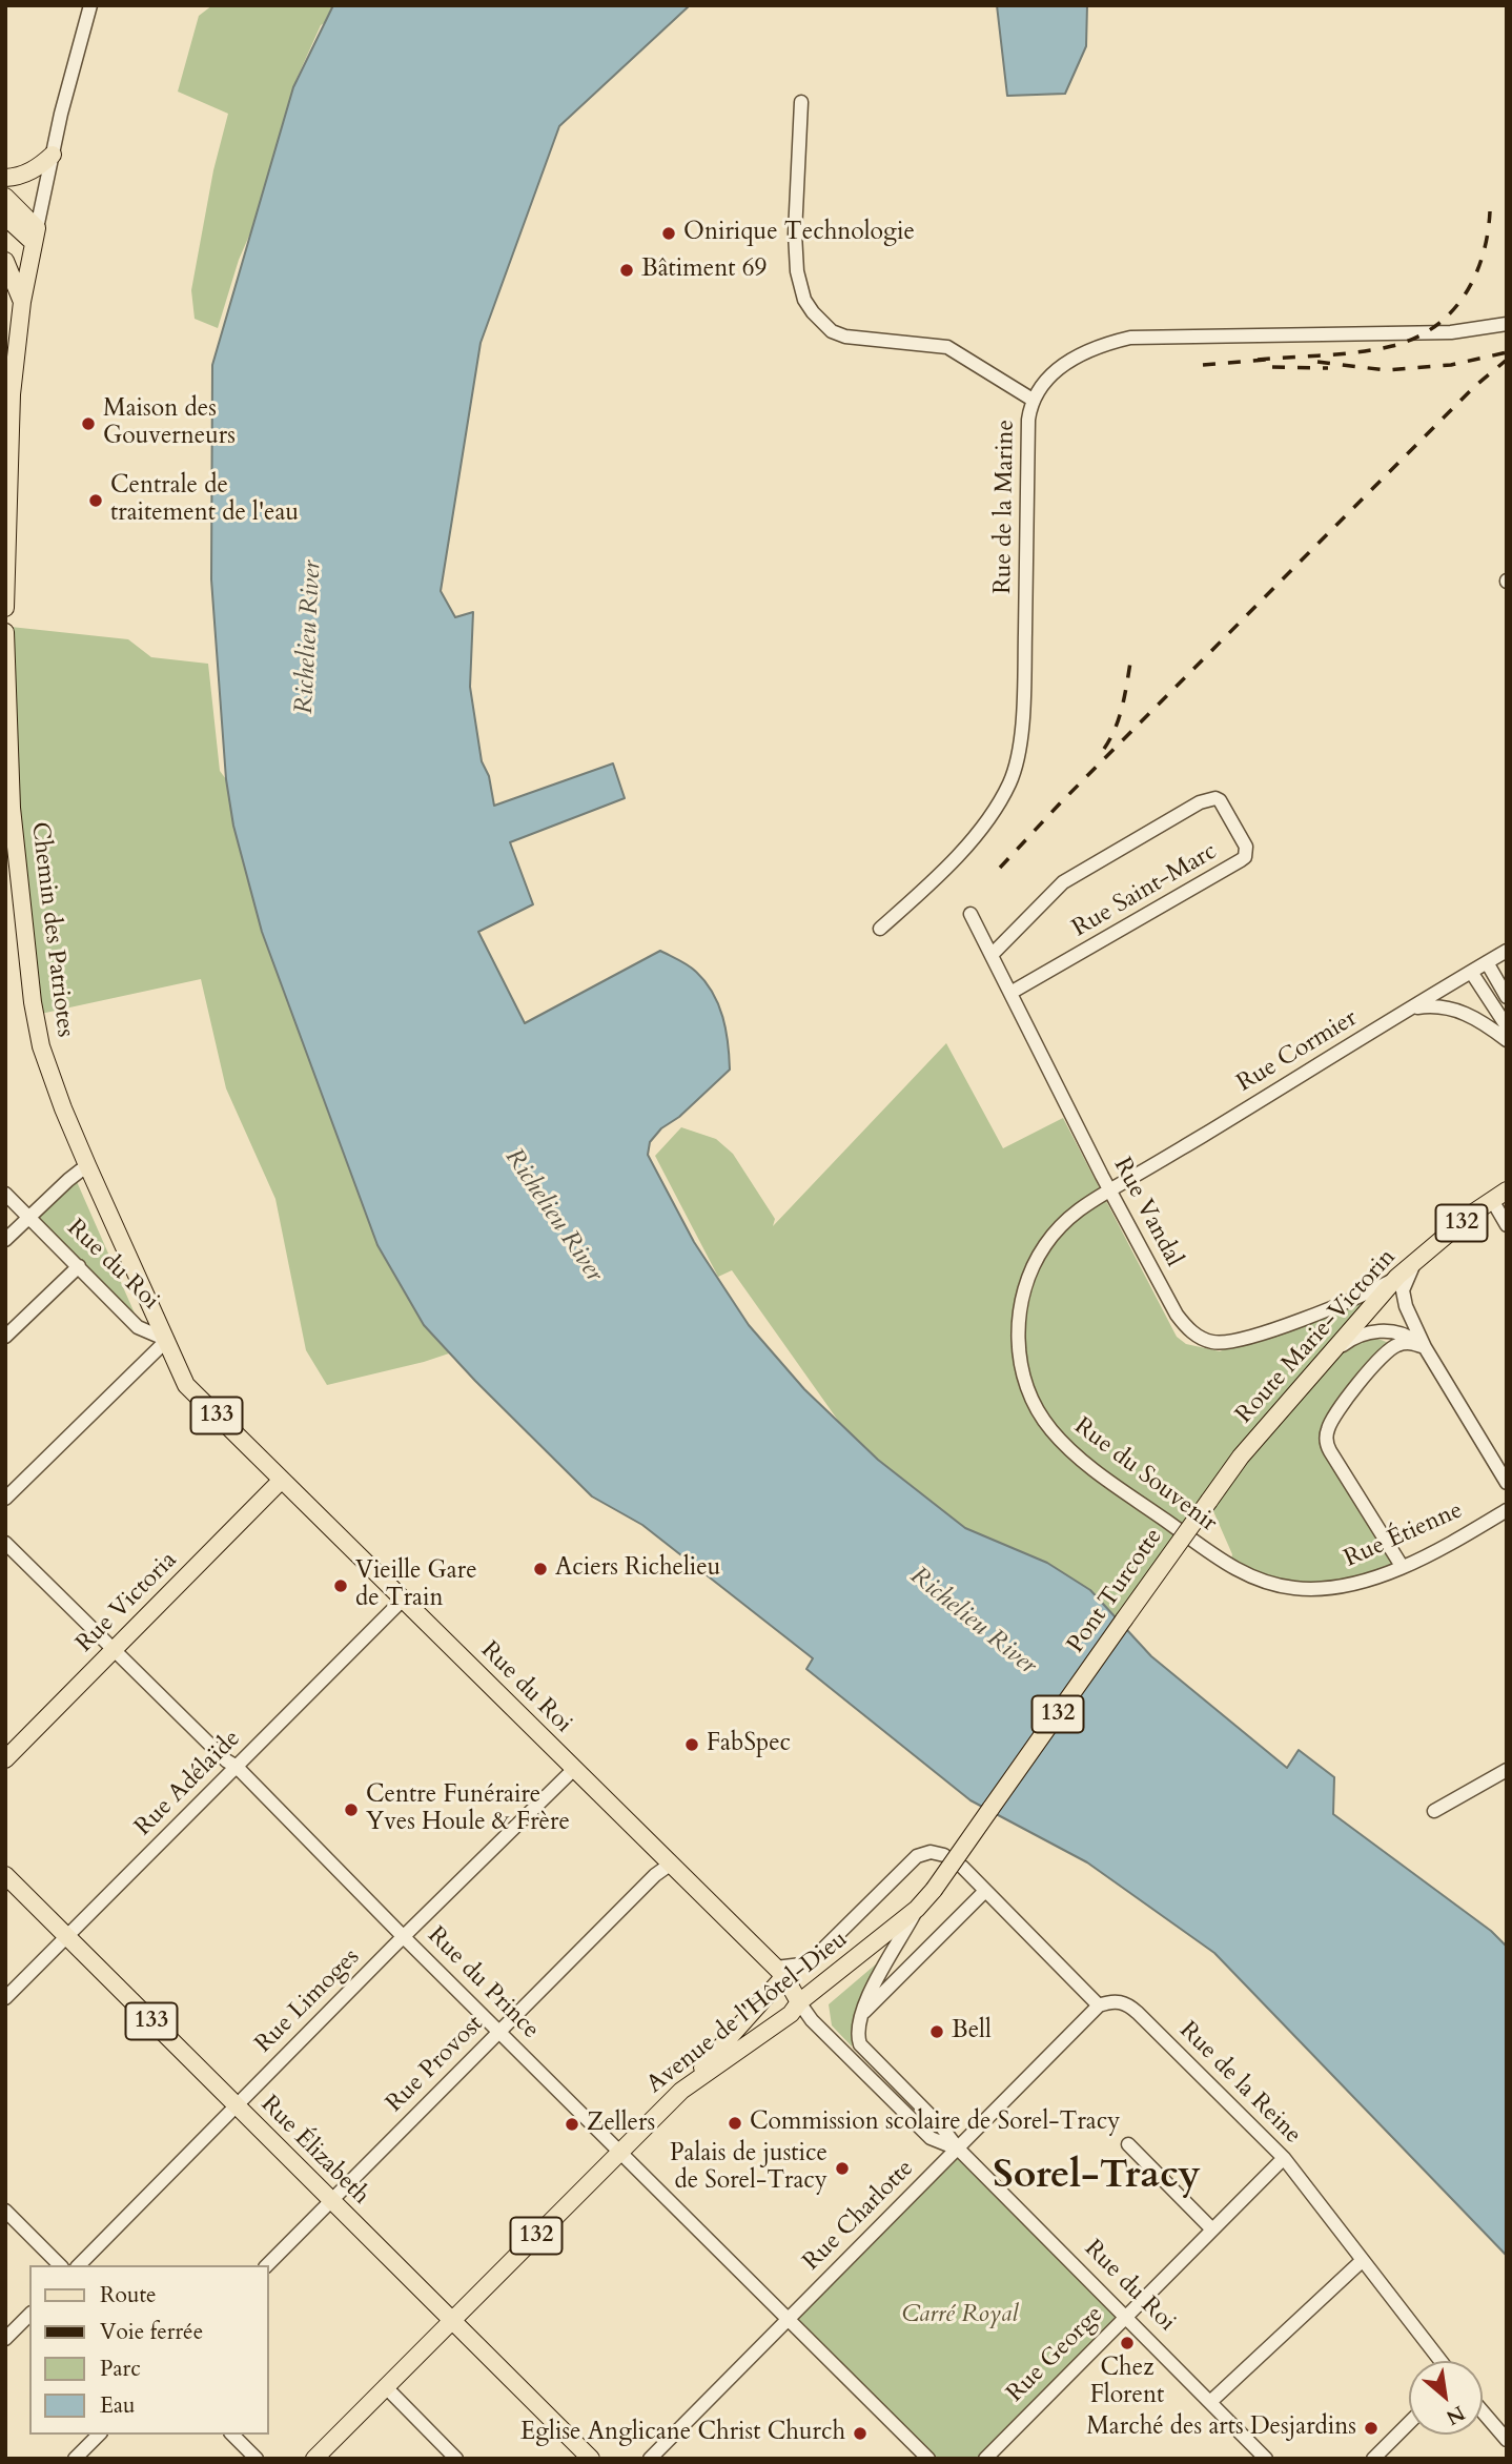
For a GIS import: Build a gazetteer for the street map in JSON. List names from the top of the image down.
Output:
{
  "streets": {
    "main road": [
      "Chemin des Patriotes",
      "132",
      "Rue du Roi",
      "Route Marie-Victorin",
      "133",
      "Pont Turcotte",
      "Rue Victoria",
      "Avenue de l'Hôtel-Dieu",
      "Rue Élizabeth"
    ],
    "street": [
      "Rue de la Marine",
      "Rue Saint-Marc",
      "Rue Cormier",
      "Rue Vandal",
      "Rue du Souvenir",
      "Rue Étienne",
      "Rue Adélaïde",
      "Rue du Prince",
      "Rue Limoges",
      "Rue Provost",
      "Rue de la Reine",
      "Rue Charlotte",
      "Rue George"
    ]
  },
  "crossings": [
    ["Rue Saint-Marc", "Rue Vandal"],
    ["Chemin des Patriotes", "Rue du Roi"],
    ["Rue Cormier", "Rue Vandal"],
    ["Rue Cormier", "Rue du Souvenir"],
    ["Rue Vandal", "Route Marie-Victorin"],
    ["Rue Vandal", "Rue du Souvenir"],
    ["Rue du Roi", "Rue Victoria"],
    ["Rue du Roi", "Rue Adélaïde"],
    ["Rue du Roi", "Rue Limoges"],
    ["Rue du Roi", "Avenue de l'Hôtel-Dieu"],
    ["Rue du Roi", "Rue Provost"],
    ["Rue du Roi", "Rue Charlotte"],
    ["Rue du Roi", "Rue George"],
    ["Route Marie-Victorin", "Pont Turcotte"],
    ["Rue du Souvenir", "Rue Étienne"],
    ["Pont Turcotte", "Avenue de l'Hôtel-Dieu"],
    ["Rue Victoria", "Rue du Prince"],
    ["Rue Adélaïde", "Rue du Prince"],
    ["Rue Adélaïde", "Rue Élizabeth"],
    ["Rue du Prince", "Rue Limoges"],
    ["Rue du Prince", "Avenue de l'Hôtel-Dieu"],
    ["Rue du Prince", "Rue Provost"],
    ["Rue du Prince", "Rue Charlotte"],
    ["Rue Limoges", "Rue Élizabeth"],
    ["Avenue de l'Hôtel-Dieu", "Rue Élizabeth"],
    ["Rue Provost", "Rue Élizabeth"],
    ["Rue de la Reine", "Rue Charlotte"],
    ["Rue de la Reine", "Rue George"]
  ],
  "districts": ["Sorel-Tracy"],
  "water": ["Richelieu River"],
  "parks": ["Carré Royal"],
  "places": [
    "Onirique Technologie",
    "Bâtiment 69",
    "Maison des Gouverneurs",
    "Centrale de traitement de l'eau",
    "Aciers Richelieu",
    "Vieille Gare de Train",
    "FabSpec",
    "Centre Funéraire Yves Houle & Frère",
    "Bell",
    "Commission scolaire de Sorel-Tracy",
    "Zellers",
    "Palais de justice de Sorel-Tracy",
    "Chez Florent",
    "Marché des arts Desjardins",
    "Eglise Anglicane Christ Church"
  ],
  "legend": [
    "Route",
    "Voie ferrée",
    "Parc",
    "Eau"
  ],
  "north": "bottom right"
}
